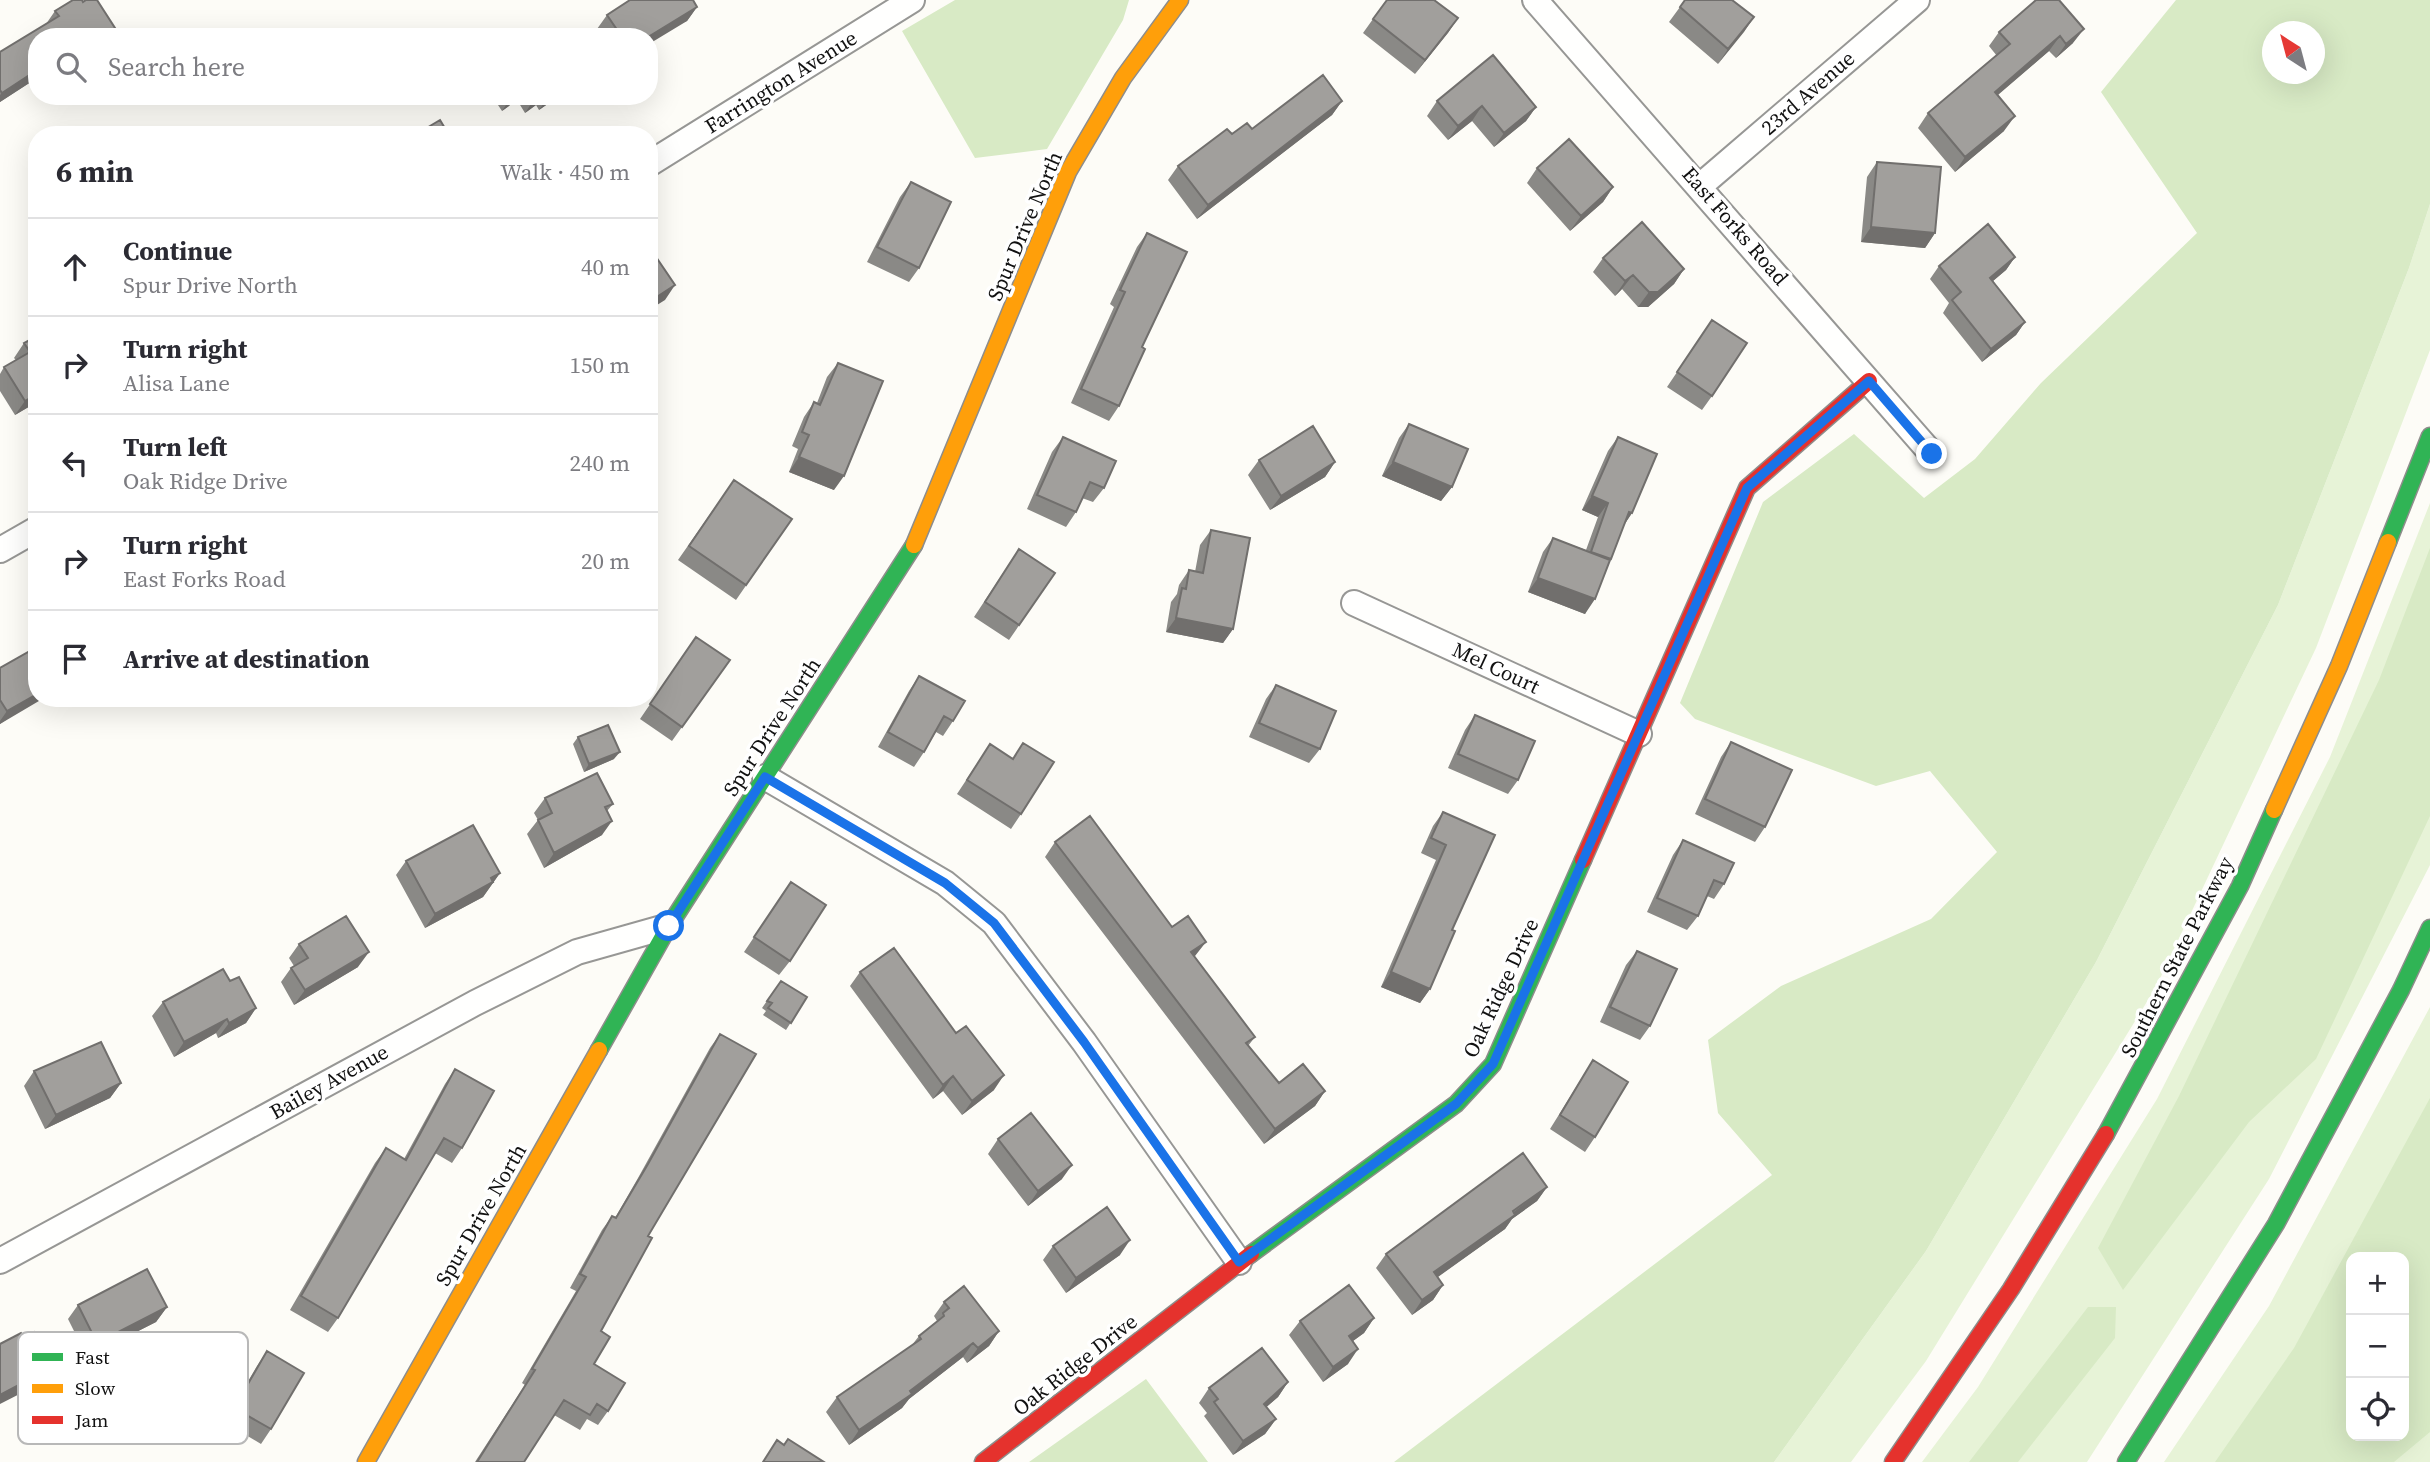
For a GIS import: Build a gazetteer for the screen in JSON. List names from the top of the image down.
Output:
{
  "streets": {
    "main road": ["Spur Drive North", "Southern State Parkway", "Oak Ridge Drive"],
    "street": [
      "Farrington Avenue",
      "23rd Avenue",
      "East Forks Road",
      "Mel Court",
      "Bailey Avenue"
    ]
  },
  "crossings": [
    ["23rd Avenue", "East Forks Road"],
    ["Spur Drive North", "Bailey Avenue"],
    ["East Forks Road", "Oak Ridge Drive"],
    ["Mel Court", "Oak Ridge Drive"]
  ],
  "legend": ["Fast", "Slow", "Jam"],
  "north": "top left",
  "page": {
    "search": "Search here",
    "heading": ["6 min", "Walk · 450 m"],
    "list": [
      ["Continue", "Spur Drive North", "40 m"],
      ["Turn right", "Alisa Lane", "150 m"],
      ["Turn left", "Oak Ridge Drive", "240 m"],
      ["Turn right", "East Forks Road", "20 m"],
      "Arrive at destination"
    ],
    "map_buttons": ["+", "−"]
  }
}
